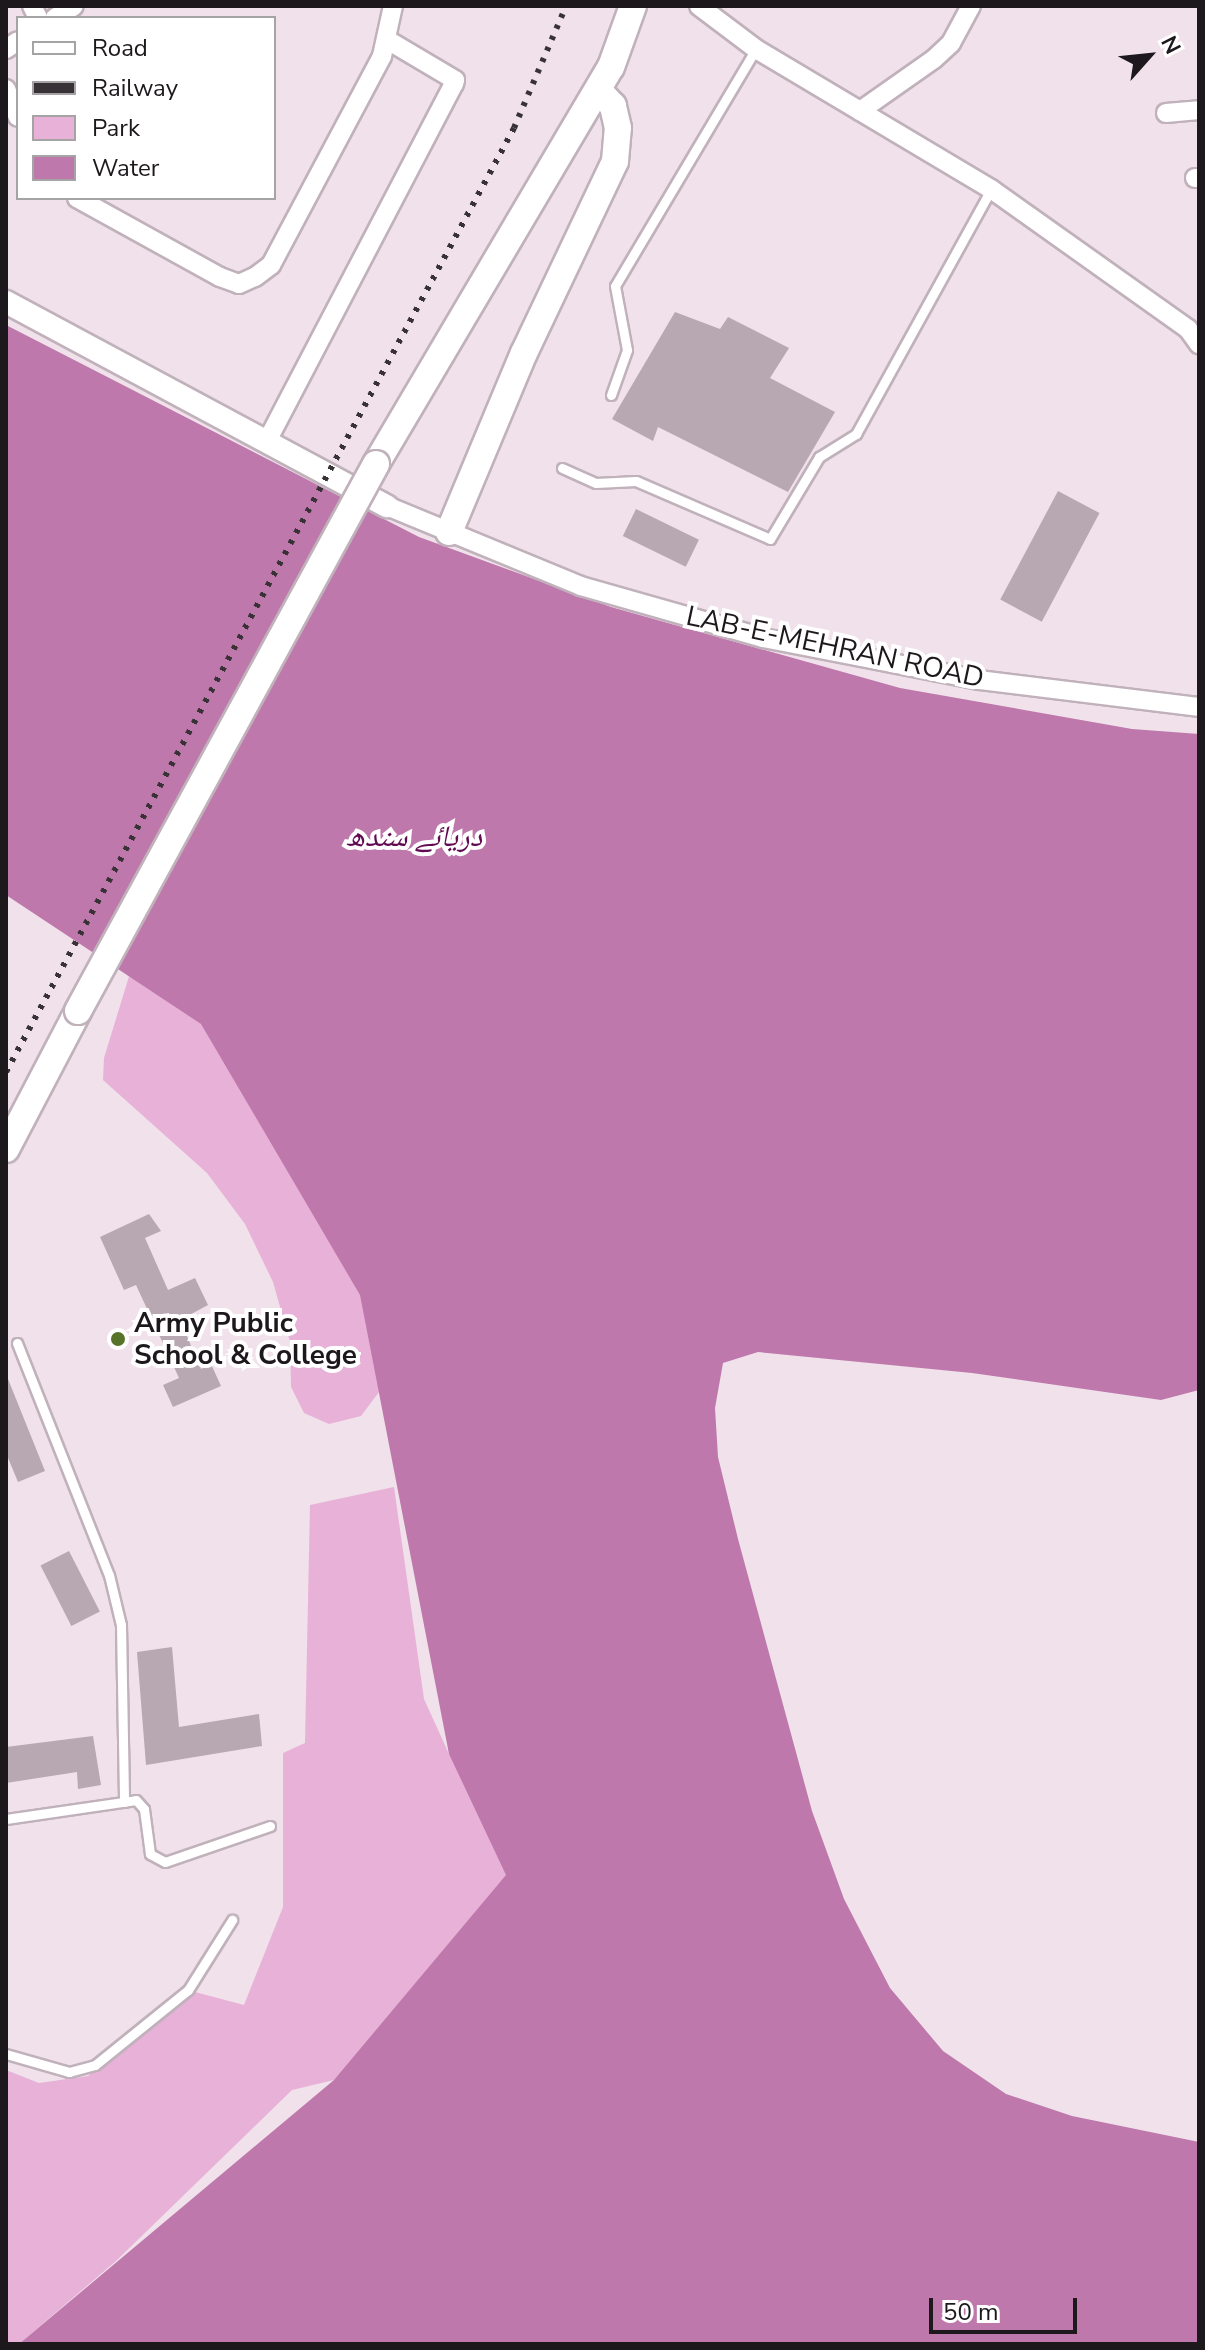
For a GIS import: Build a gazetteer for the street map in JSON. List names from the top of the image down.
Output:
{
  "streets": {
    "street": ["LAB-E-MEHRAN ROAD"]
  },
  "water": ["دریائے سندھ"],
  "places": ["Army Public School & College"],
  "legend": [
    "Road",
    "Railway",
    "Park",
    "Water"
  ],
  "scale_bar": "50 m",
  "north": "top right"
}
